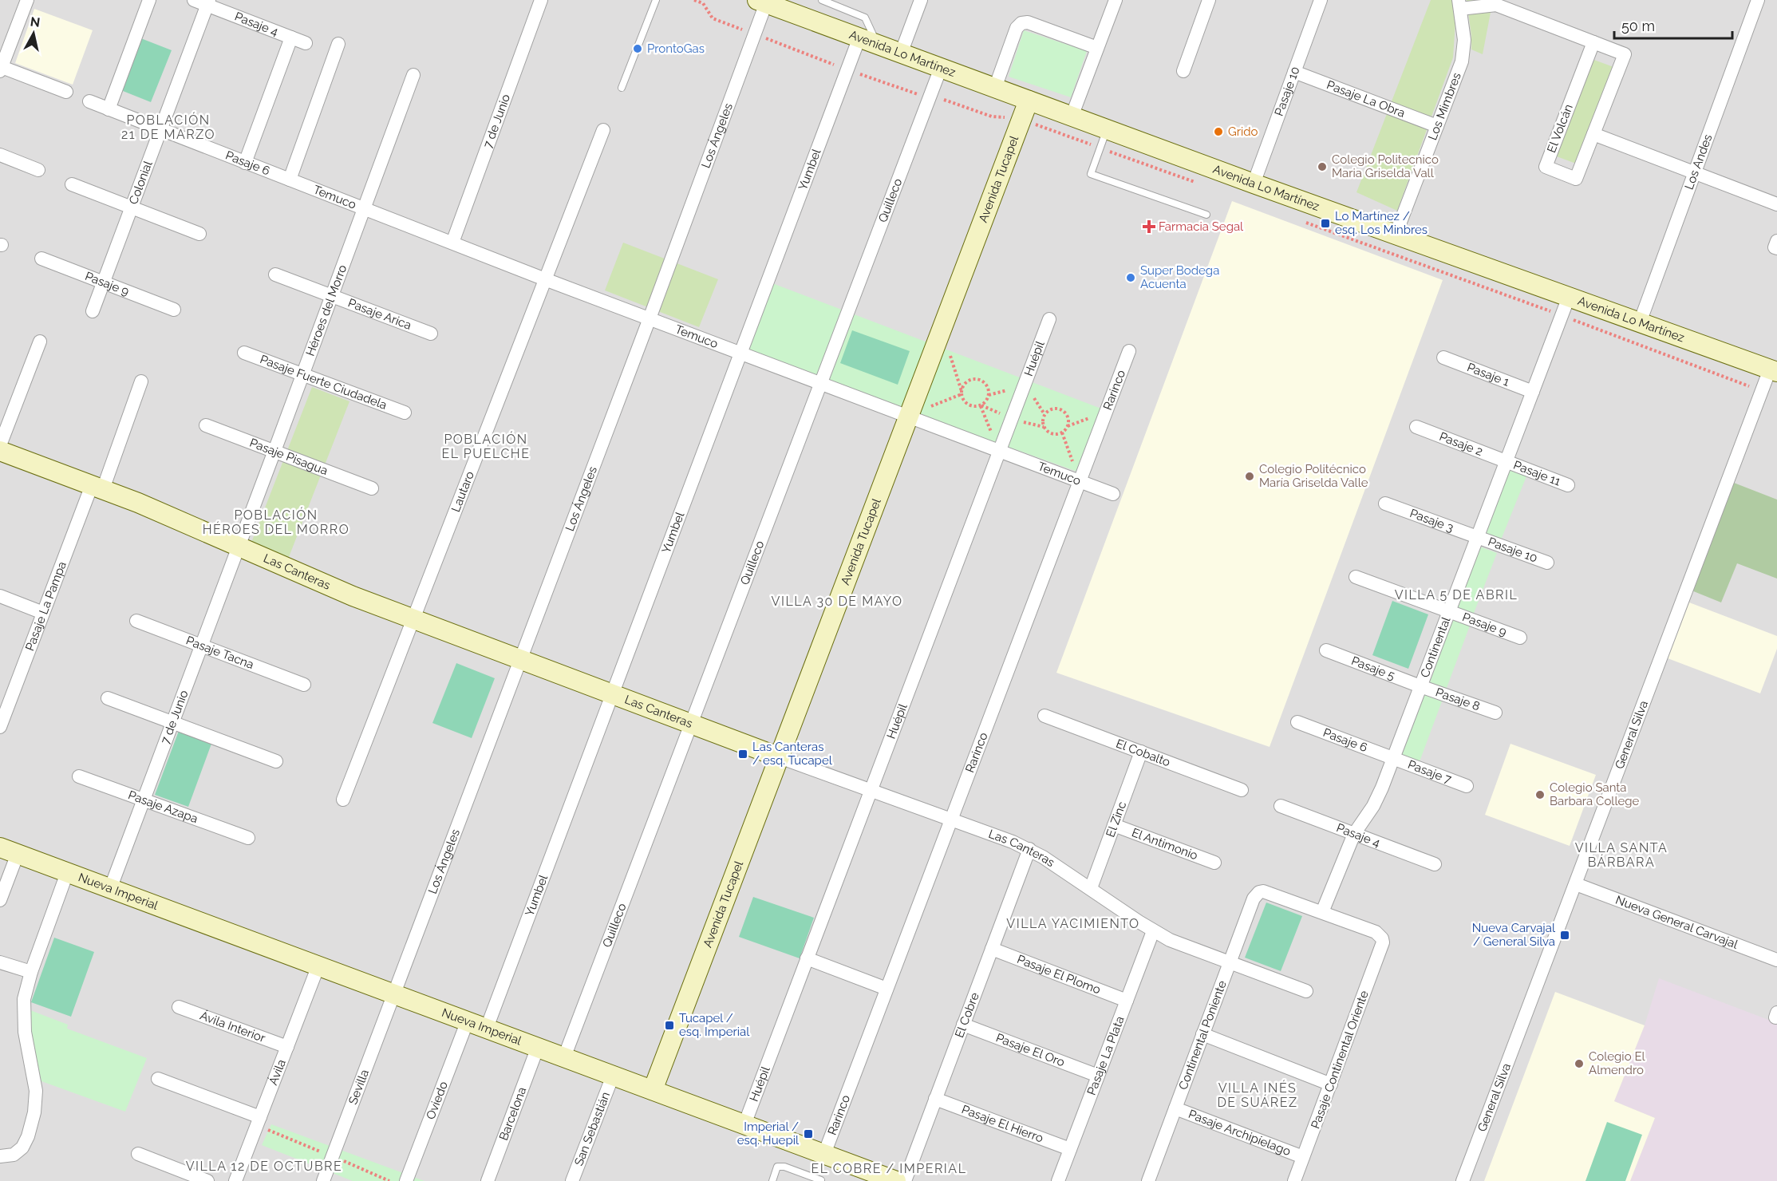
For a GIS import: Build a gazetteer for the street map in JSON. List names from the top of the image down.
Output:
{
  "streets": {
    "street": [
      "Pasaje 4",
      "Avenida Lo Martínez",
      "Pasaje 10",
      "Pasaje La Obra",
      "Los Mimbres",
      "7 de Junio",
      "El Volcán",
      "Los Ángeles",
      "Los Andes",
      "Pasaje 6",
      "Yumbel",
      "Avenida Tucapel",
      "Colonial",
      "Temuco",
      "Quilleco",
      "Pasaje 9",
      "Héroes del Morro",
      "Pasaje Arica",
      "Huépil",
      "Pasaje 1",
      "Pasaje Fuerte Ciudadela",
      "Rarinco",
      "Pasaje 2",
      "Pasaje Pisagua",
      "Pasaje 11",
      "Lautaro",
      "Pasaje 3",
      "Las Canteras",
      "Pasaje La Pampa",
      "Continental",
      "Pasaje Tacna",
      "Pasaje 5",
      "Pasaje 8",
      "General Silva",
      "El Cobalto",
      "Pasaje 7",
      "Pasaje Azapa",
      "El Zinc",
      "El Antimonio",
      "Nueva Imperial",
      "Nueva General Carvajal",
      "Pasaje El Plomo",
      "El Cobre",
      "Ávila Interior",
      "Continental Poniente",
      "Pasaje El Oro",
      "Pasaje La Plata",
      "Pasaje Continental Oriente",
      "Ávila",
      "Sevilla",
      "Oviedo",
      "Barcelona",
      "Pasaje El Hierro",
      "San Sebastián",
      "Pasaje Archipíelago"
    ]
  },
  "crossings": [
    ["Pasaje 4", "Colonial"],
    ["Pasaje 4", "Continental"],
    ["Avenida Lo Martínez", "Pasaje 10"],
    ["Avenida Lo Martínez", "Los Mimbres"],
    ["Avenida Lo Martínez", "Los Ángeles"],
    ["Avenida Lo Martínez", "Los Andes"],
    ["Avenida Lo Martínez", "Yumbel"],
    ["Avenida Lo Martínez", "Avenida Tucapel"],
    ["Avenida Lo Martínez", "Quilleco"],
    ["Avenida Lo Martínez", "Continental"],
    ["Avenida Lo Martínez", "General Silva"],
    ["Pasaje 10", "Pasaje La Obra"],
    ["Pasaje 10", "Pasaje 3"],
    ["Pasaje 10", "Continental"],
    ["Pasaje La Obra", "Los Mimbres"],
    ["Los Mimbres", "El Volcán"],
    ["7 de Junio", "Temuco"],
    ["7 de Junio", "Héroes del Morro"],
    ["7 de Junio", "Las Canteras"],
    ["7 de Junio", "Pasaje Tacna"],
    ["7 de Junio", "Pasaje Azapa"],
    ["7 de Junio", "Nueva Imperial"],
    ["Los Ángeles", "Temuco"],
    ["Los Ángeles", "Las Canteras"],
    ["Los Ángeles", "Nueva Imperial"],
    ["Los Ángeles", "Sevilla"],
    ["Pasaje 6", "Colonial"],
    ["Pasaje 6", "Temuco"],
    ["Pasaje 6", "Continental"],
    ["Pasaje 6", "Pasaje 7"],
    ["Yumbel", "Temuco"],
    ["Yumbel", "Las Canteras"],
    ["Yumbel", "Nueva Imperial"],
    ["Avenida Tucapel", "Temuco"],
    ["Avenida Tucapel", "Las Canteras"],
    ["Avenida Tucapel", "Nueva Imperial"],
    ["Colonial", "Pasaje 9"],
    ["Temuco", "Quilleco"],
    ["Temuco", "Héroes del Morro"],
    ["Temuco", "Huépil"],
    ["Temuco", "Rarinco"],
    ["Temuco", "Lautaro"],
    ["Quilleco", "Las Canteras"],
    ["Quilleco", "Nueva Imperial"],
    ["Pasaje 9", "Continental"],
    ["Héroes del Morro", "Pasaje Arica"],
    ["Héroes del Morro", "Pasaje Fuerte Ciudadela"],
    ["Héroes del Morro", "Pasaje Pisagua"],
    ["Héroes del Morro", "Las Canteras"],
    ["Huépil", "Las Canteras"],
    ["Huépil", "Nueva Imperial"],
    ["Pasaje 1", "Continental"],
    ["Rarinco", "Las Canteras"],
    ["Rarinco", "Nueva Imperial"],
    ["Pasaje 2", "Pasaje 11"],
    ["Pasaje 2", "Continental"],
    ["Pasaje 11", "Continental"],
    ["Lautaro", "Las Canteras"],
    ["Pasaje 3", "Continental"],
    ["Las Canteras", "Pasaje La Pampa"],
    ["Las Canteras", "El Zinc"],
    ["Las Canteras", "El Cobre"],
    ["Las Canteras", "Continental Poniente"],
    ["Las Canteras", "Pasaje La Plata"],
    ["Continental", "Pasaje 5"],
    ["Continental", "Pasaje 8"],
    ["Continental", "Pasaje 7"],
    ["Continental", "Continental Poniente"],
    ["Continental", "Pasaje Continental Oriente"],
    ["Pasaje 5", "Pasaje 8"],
    ["General Silva", "Nueva General Carvajal"],
    ["El Cobalto", "El Zinc"],
    ["El Zinc", "El Antimonio"],
    ["Nueva Imperial", "Ávila"],
    ["Nueva Imperial", "Sevilla"],
    ["Nueva Imperial", "Oviedo"],
    ["Nueva Imperial", "Barcelona"],
    ["Nueva Imperial", "San Sebastián"],
    ["Pasaje El Plomo", "El Cobre"],
    ["Pasaje El Plomo", "Pasaje La Plata"],
    ["El Cobre", "Pasaje El Oro"],
    ["El Cobre", "Pasaje El Hierro"],
    ["Ávila Interior", "Ávila"],
    ["Continental Poniente", "Pasaje Continental Oriente"],
    ["Continental Poniente", "Pasaje Archipíelago"],
    ["Pasaje El Oro", "Pasaje La Plata"],
    ["Pasaje La Plata", "Pasaje El Hierro"],
    ["Pasaje Continental Oriente", "Pasaje Archipíelago"]
  ],
  "districts": [
    "POBLACIÓN 21 DE MARZO",
    "POBLACIÓN EL PUELCHE",
    "POBLACIÓN HÉROES DEL MORRO",
    "VILLA 5 DE ABRIL",
    "VILLA 30 DE MAYO",
    "VILLA SANTA BÁRBARA",
    "VILLA YACIMIENTO",
    "VILLA INÉS DE SUÁREZ",
    "VILLA 12 DE OCTUBRE",
    "EL COBRE / IMPERIAL"
  ],
  "places": {
    "other": [
      "ProntoGas",
      "Grido",
      "Colegio Politecnico Maria Griselda Vall",
      "Super Bodega Acuenta",
      "Colegio Politécnico María Griselda Valle",
      "Colegio Santa Barbara College",
      "Colegio El Almendro"
    ],
    "transit": [
      "Lo Martínez / esq. Los Minbres",
      "Las Canteras / esq. Tucapel",
      "Nueva Carvajal / General Silva",
      "Tucapel / esq. Imperial",
      "Imperial / esq. Huepil"
    ],
    "health": ["Farmacia Segal"]
  },
  "scale_bar": "50 m",
  "north": "top"
}
